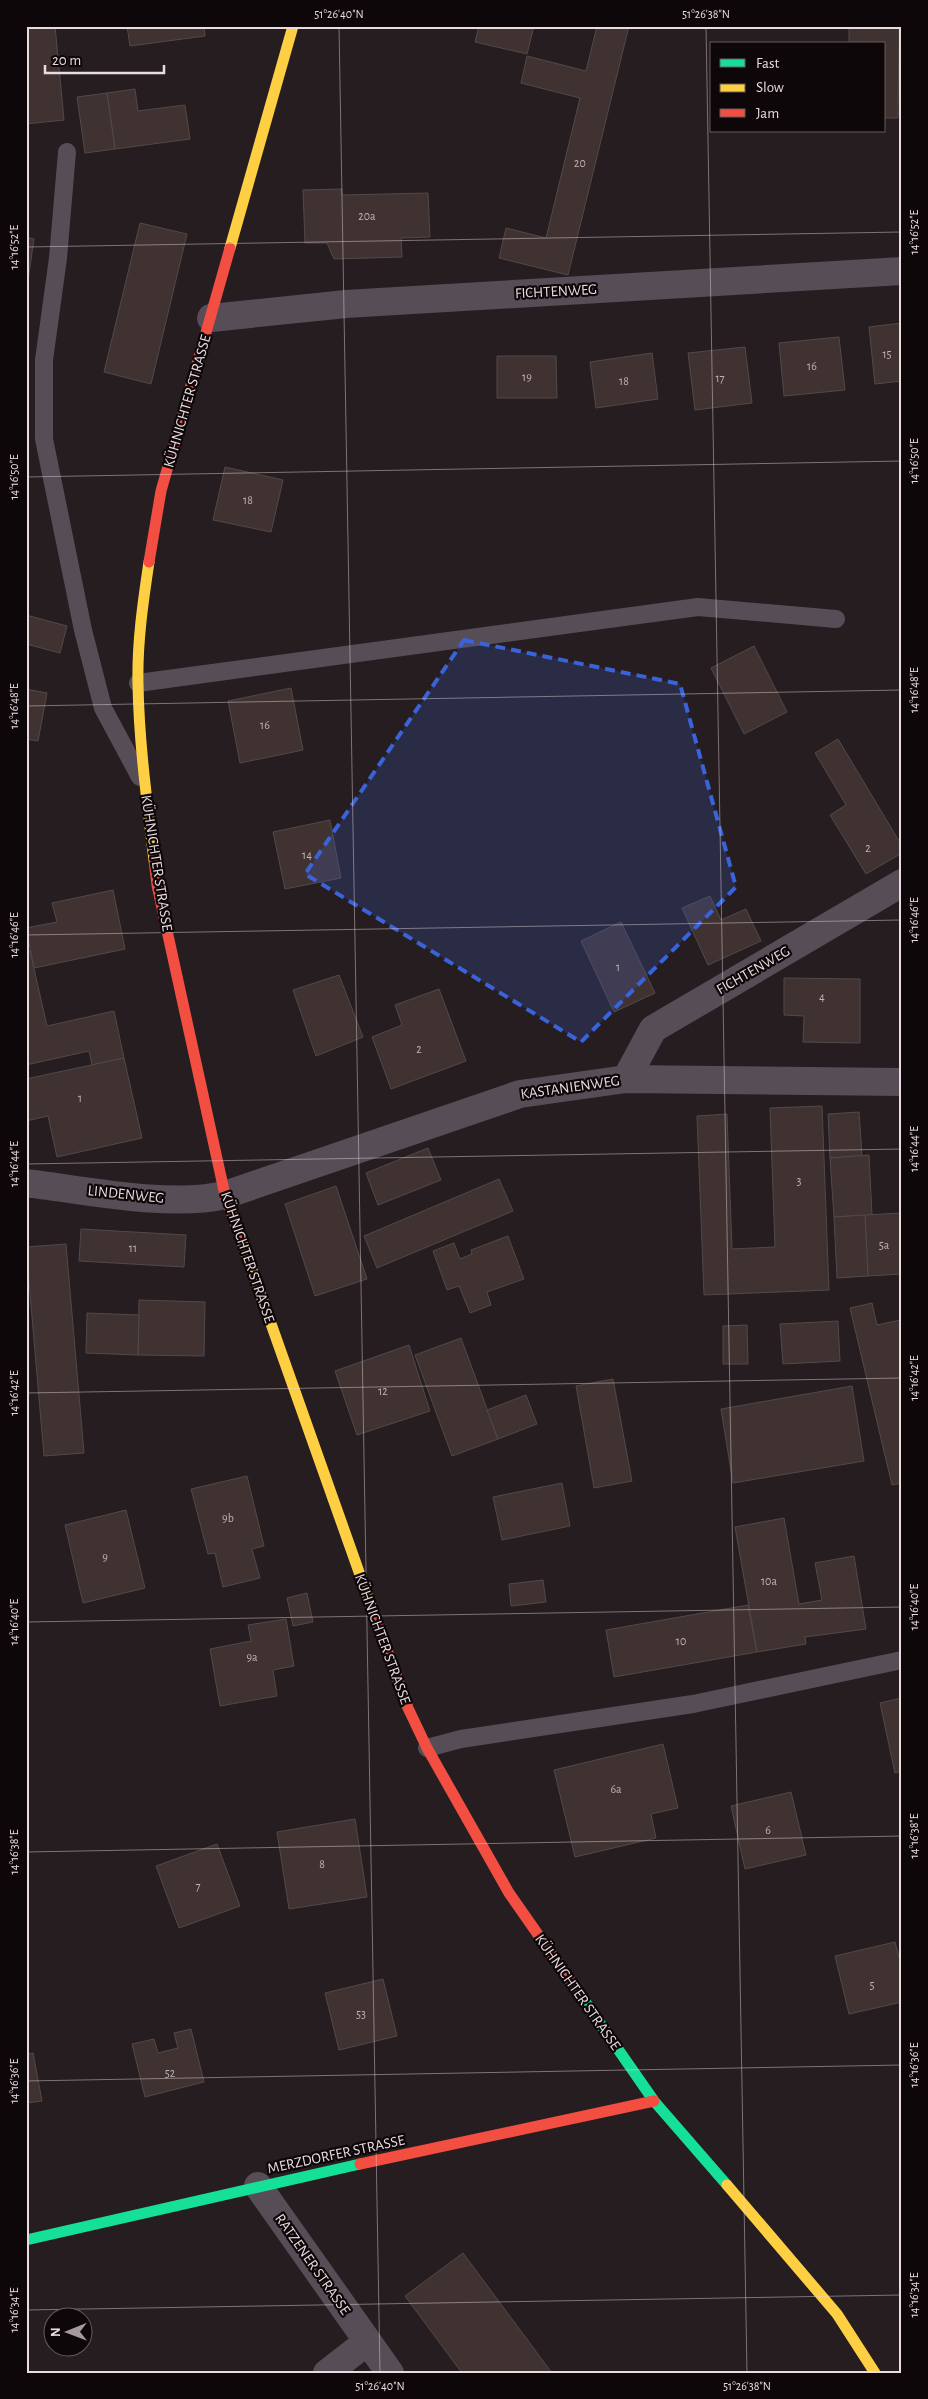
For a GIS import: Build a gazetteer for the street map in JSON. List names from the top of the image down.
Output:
{
  "streets": {
    "street": [
      "FICHTENWEG",
      "KÜHNICHTER STRASSE",
      "KASTANIENWEG",
      "LINDENWEG",
      "MERZDORFER STRASSE",
      "RATZENER STRASSE"
    ]
  },
  "crossings": [
    ["FICHTENWEG", "KÜHNICHTER STRASSE"],
    ["FICHTENWEG", "KASTANIENWEG"],
    ["KÜHNICHTER STRASSE", "KASTANIENWEG"],
    ["KÜHNICHTER STRASSE", "LINDENWEG"],
    ["KÜHNICHTER STRASSE", "MERZDORFER STRASSE"],
    ["KASTANIENWEG", "LINDENWEG"],
    ["MERZDORFER STRASSE", "RATZENER STRASSE"]
  ],
  "house_numbers": [
    "20",
    "20a",
    "15",
    "16",
    "19",
    "17",
    "18",
    "18",
    "16",
    "2",
    "14",
    "1",
    "4",
    "2",
    "1",
    "3",
    "5a",
    "11",
    "12",
    "9b",
    "9",
    "10a",
    "10",
    "9a",
    "6a",
    "6",
    "8",
    "7",
    "5",
    "53",
    "52"
  ],
  "legend": ["Fast", "Slow", "Jam"],
  "scale_bar": "20 m",
  "north": "left",
  "coordinates": [
    "51°26'40\"N",
    "51°26'38\"N",
    "14°16'52\"E",
    "14°16'50\"E",
    "14°16'48\"E",
    "14°16'46\"E",
    "14°16'44\"E",
    "14°16'42\"E",
    "14°16'40\"E",
    "14°16'38\"E",
    "14°16'36\"E",
    "14°16'34\"E"
  ]
}
